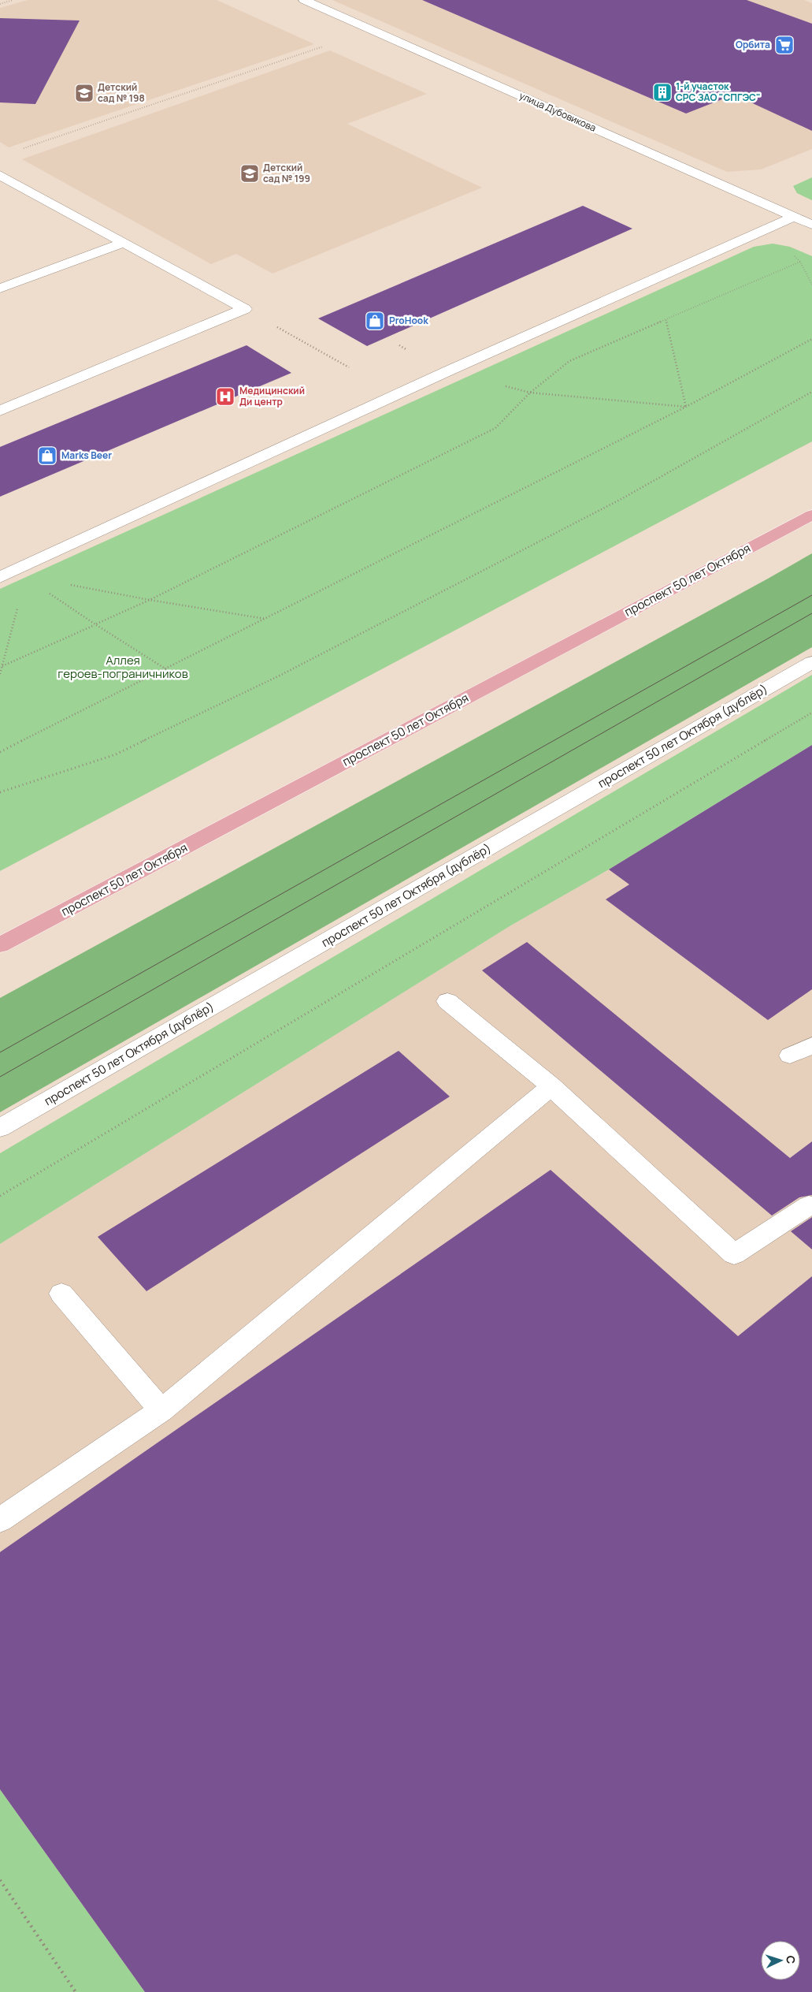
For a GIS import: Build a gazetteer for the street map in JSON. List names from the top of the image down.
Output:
{
  "streets": {
    "main road": ["проспект 50 лет Октября"],
    "street": ["улица Дубовикова", "проспект 50 лет Октября (дублёр)"]
  },
  "parks": ["Аллея героев-пограничников"],
  "places": {
    "supermarket": ["Орбита"],
    "building": ["1-й участок СРС ЗАО \"СПГЭС\""],
    "school or university": ["Детский сад № 198", "Детский сад № 199"],
    "shop": ["ProHook", "Marks Beer"],
    "hospital": ["Медицинский Ди центр"]
  },
  "north": "right"
}
